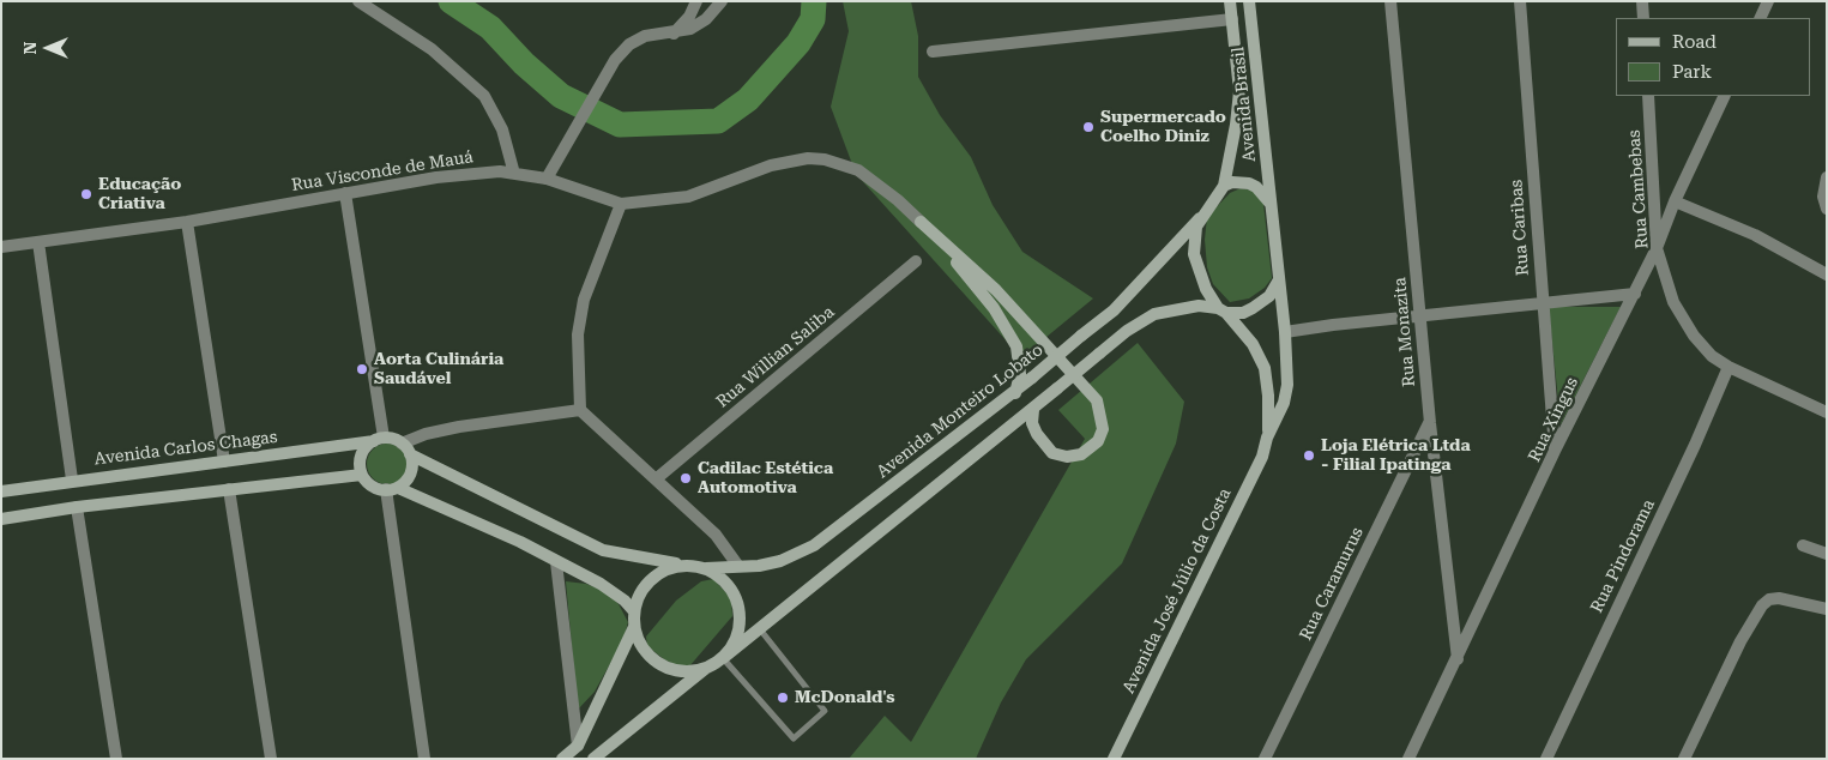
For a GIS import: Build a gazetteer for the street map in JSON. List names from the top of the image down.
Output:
{
  "streets": {
    "main road": [
      "Avenida Brasil",
      "Avenida Monteiro Lobato",
      "Avenida Carlos Chagas",
      "Avenida José Júlio da Costa"
    ],
    "street": [
      "Rua Visconde de Mauá",
      "Rua Cambebas",
      "Rua Caribas",
      "Rua Monazita",
      "Rua Willian Saliba",
      "Rua Xingus",
      "Rua Pindorama",
      "Rua Caramurus"
    ]
  },
  "crossings": [
    ["Avenida Brasil", "Avenida Monteiro Lobato"],
    ["Avenida Brasil", "Avenida José Júlio da Costa"],
    ["Rua Cambebas", "Rua Xingus"],
    ["Rua Cambebas", "Rua Pindorama"],
    ["Rua Caribas", "Rua Xingus"],
    ["Rua Monazita", "Rua Xingus"],
    ["Rua Monazita", "Rua Caramurus"],
    ["Avenida Monteiro Lobato", "Avenida José Júlio da Costa"]
  ],
  "places": [
    "Supermercado Coelho Diniz",
    "Educação Criativa",
    "Aorta Culinária Saudável",
    "Loja Elétrica Ltda - Filial Ipatinga",
    "Cadilac Estética Automotiva",
    "McDonald's"
  ],
  "legend": ["Road", "Park"],
  "north": "left"
}
